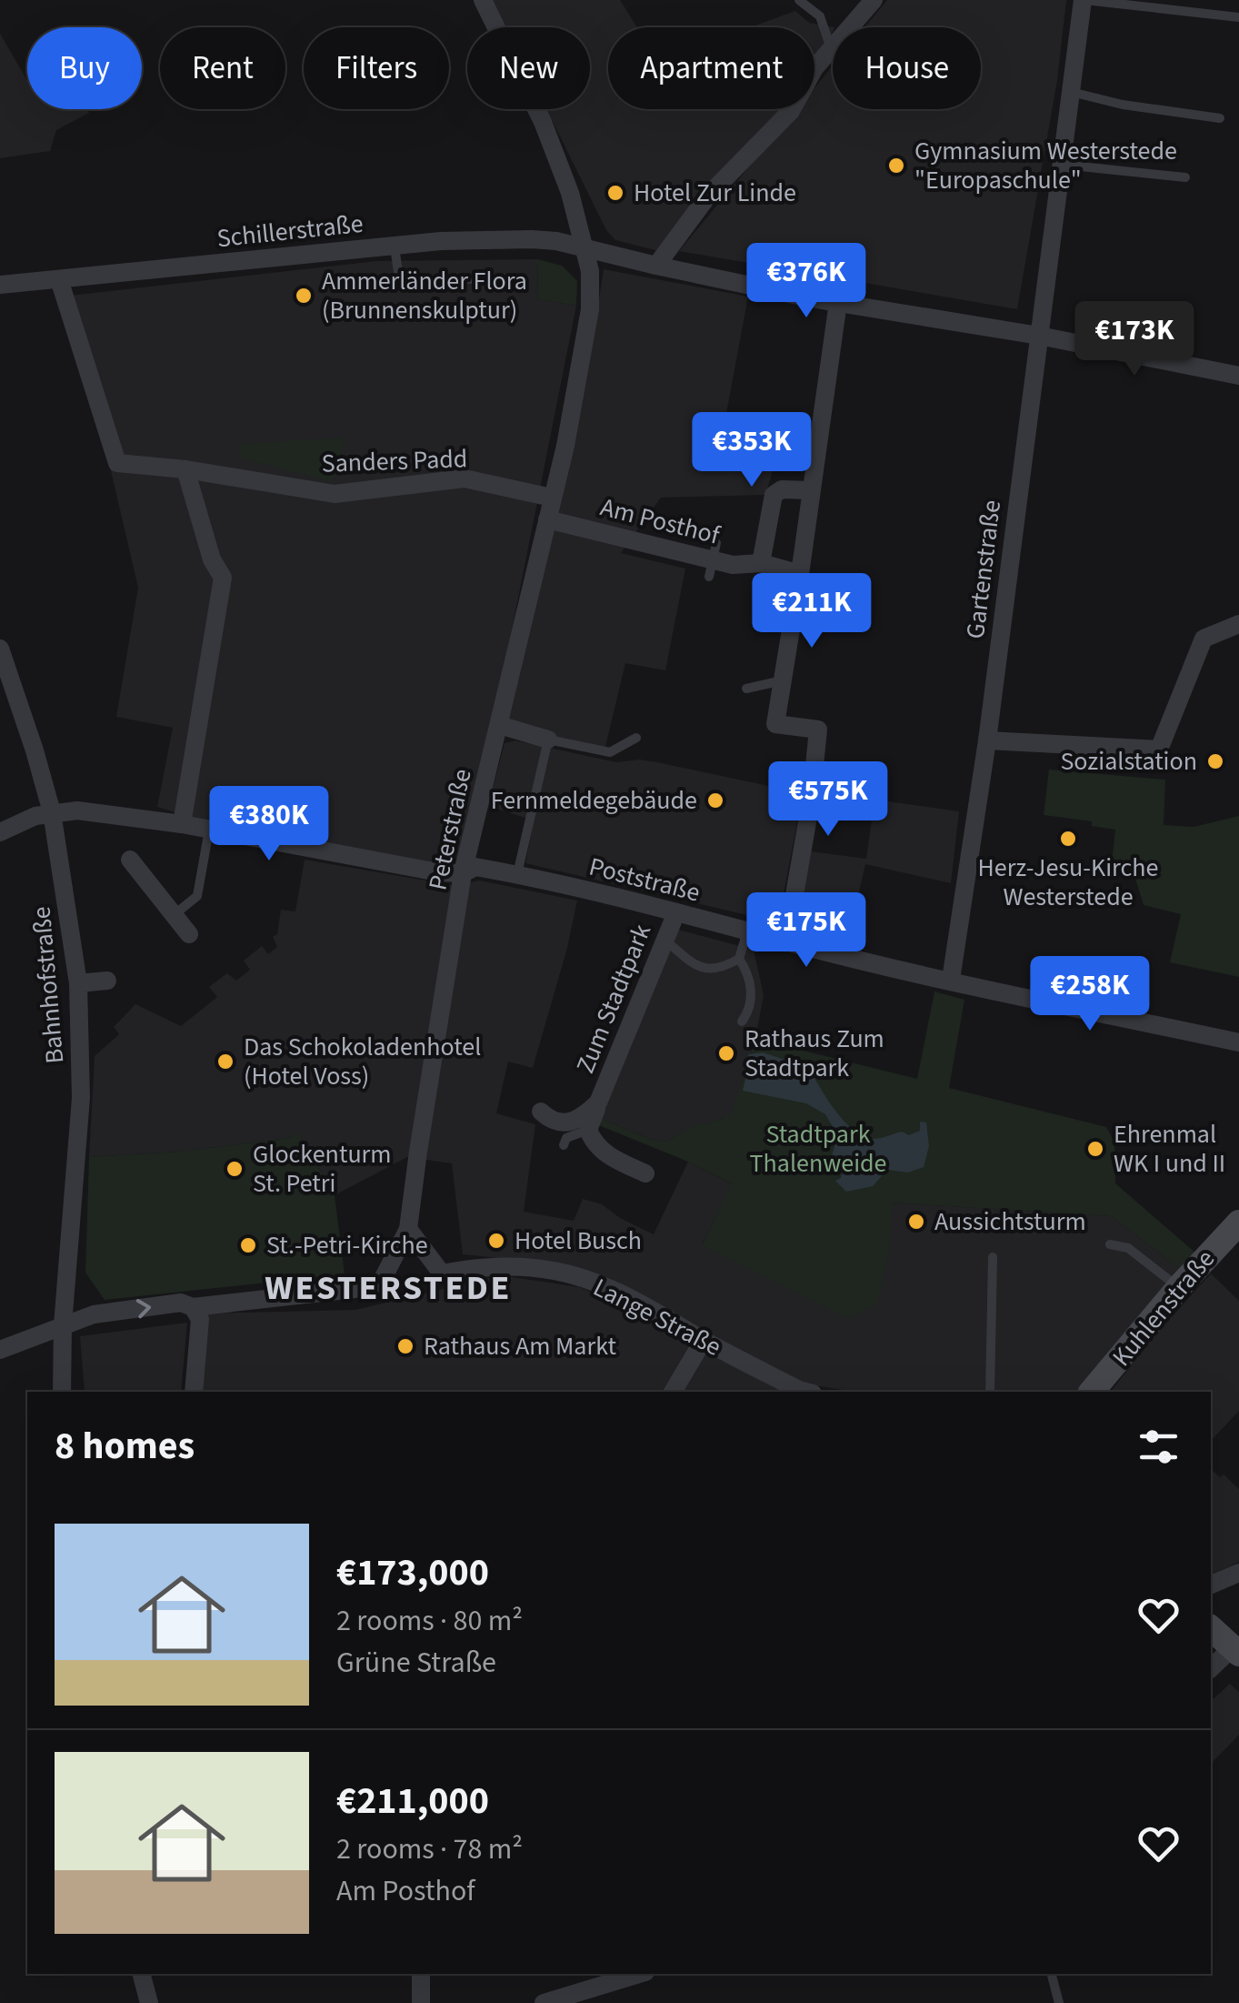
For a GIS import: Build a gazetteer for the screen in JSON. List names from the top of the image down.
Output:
{
  "streets": {
    "street": [
      "Schillerstraße",
      "Sanders Padd",
      "Am Posthof",
      "Gartenstraße",
      "Peterstraße",
      "Poststraße",
      "Bahnhofstraße",
      "Zum Stadtpark",
      "Kuhlenstraße",
      "Lange Straße"
    ]
  },
  "crossings": [
    ["Schillerstraße", "Sanders Padd"],
    ["Schillerstraße", "Gartenstraße"],
    ["Schillerstraße", "Peterstraße"],
    ["Sanders Padd", "Peterstraße"],
    ["Am Posthof", "Peterstraße"],
    ["Gartenstraße", "Poststraße"],
    ["Peterstraße", "Poststraße"],
    ["Peterstraße", "Lange Straße"],
    ["Poststraße", "Bahnhofstraße"],
    ["Poststraße", "Zum Stadtpark"]
  ],
  "districts": ["WESTERSTEDE"],
  "parks": ["Stadtpark Thalenweide"],
  "places": [
    "Gymnasium Westerstede \"Europaschule\"",
    "Hotel Zur Linde",
    "Ammerländer Flora (Brunnenskulptur)",
    "Sozialstation",
    "Fernmeldegebäude",
    "Herz-Jesu-Kirche Westerstede",
    "Rathaus Zum Stadtpark",
    "Das Schokoladenhotel (Hotel Voss)",
    "Ehrenmal WK I und II",
    "Glockenturm St. Petri",
    "Aussichtsturm",
    "Hotel Busch",
    "St.-Petri-Kirche",
    "Rathaus Am Markt"
  ],
  "page": {
    "chip": [
      "Buy",
      "Rent",
      "Filters",
      "New",
      "Apartment",
      "House"
    ],
    "price": [
      "€376K",
      "€173K",
      "€353K",
      "€211K",
      "€575K",
      "€380K",
      "€175K",
      "€258K"
    ],
    "heading": "8 homes",
    "list": [
      {
        "name": "€173,000",
        "note": "2 rooms · 80 m² · Grüne Straße"
      },
      {
        "name": "€211,000",
        "note": "2 rooms · 78 m² · Am Posthof"
      }
    ]
  }
}
